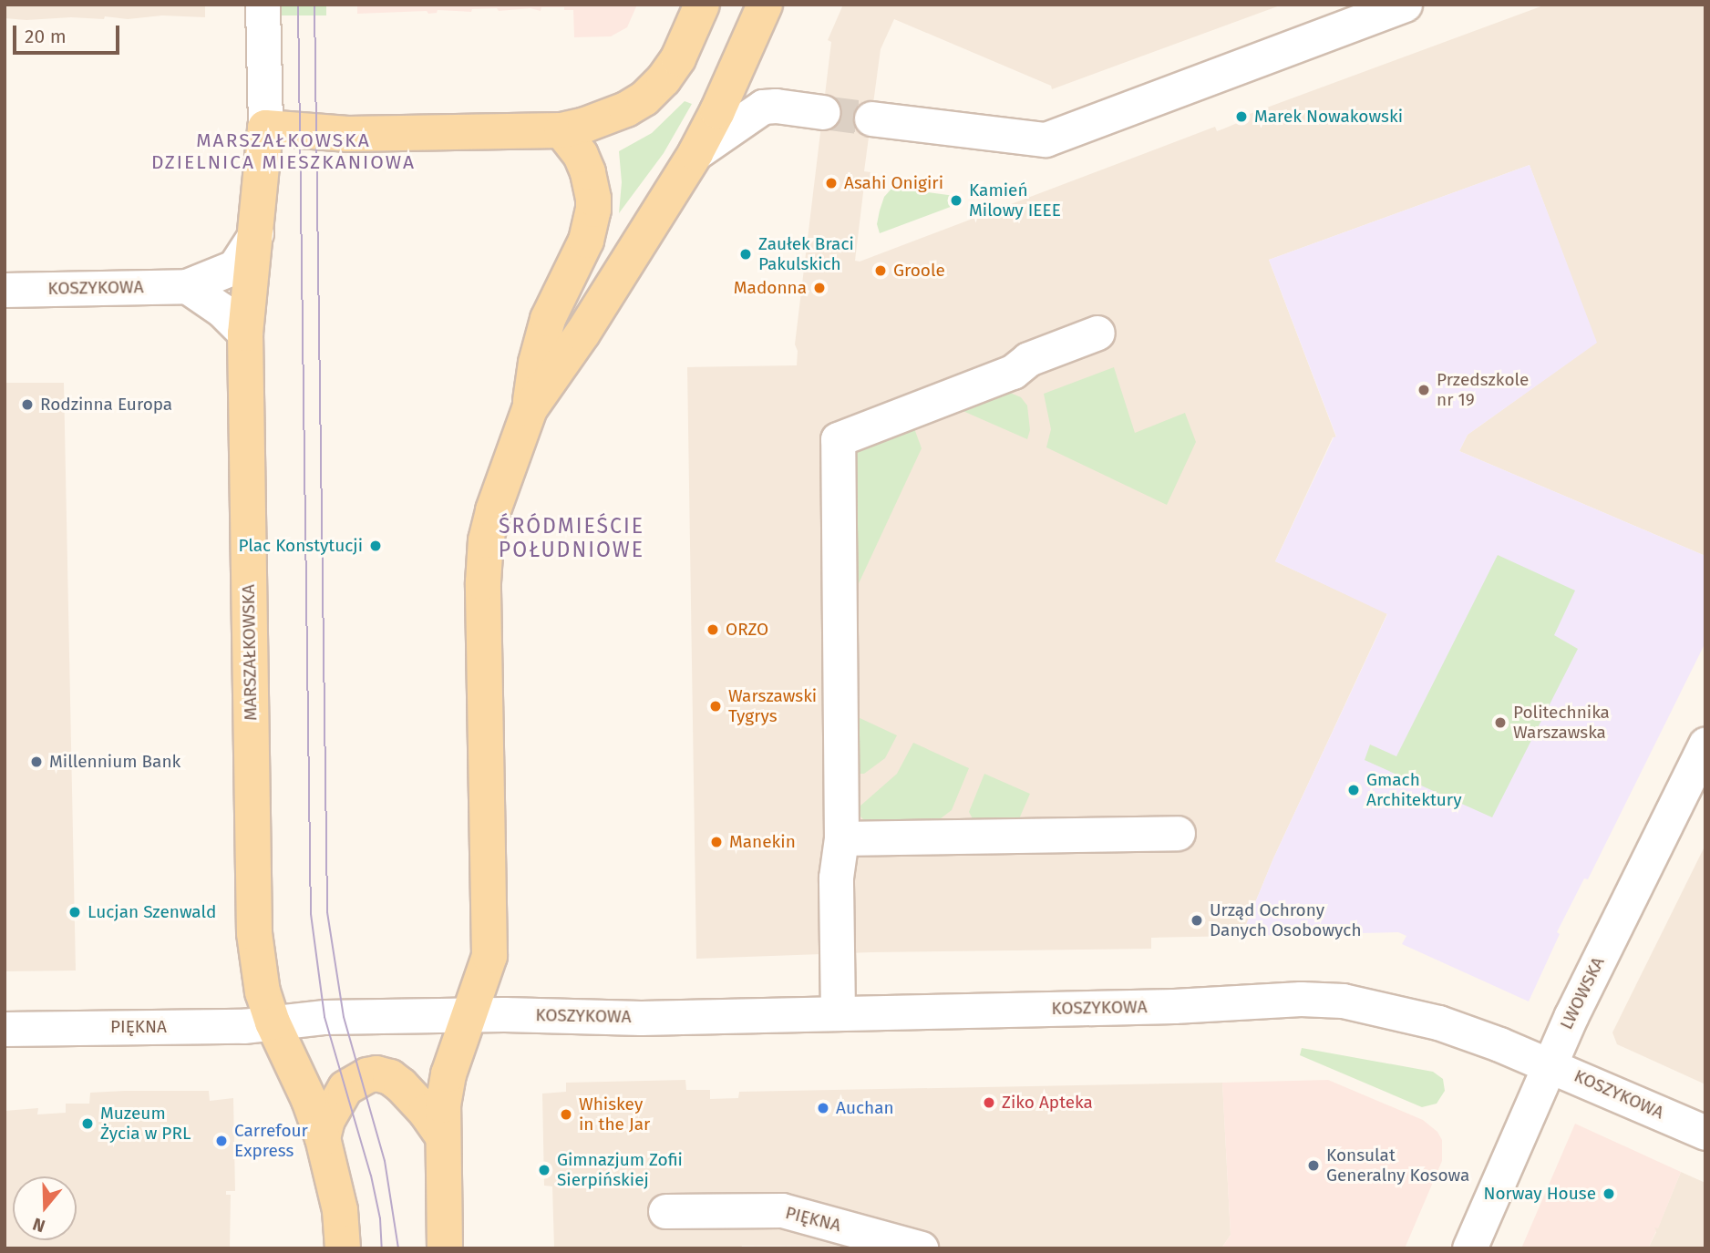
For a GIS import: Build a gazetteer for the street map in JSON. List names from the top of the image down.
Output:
{
  "streets": {
    "main road": ["MARSZAŁKOWSKA"],
    "street": ["KOSZYKOWA", "LWOWSKA", "PIĘKNA"]
  },
  "crossings": [
    ["KOSZYKOWA", "MARSZAŁKOWSKA"],
    ["KOSZYKOWA", "LWOWSKA"],
    ["MARSZAŁKOWSKA", "PIĘKNA"]
  ],
  "districts": ["MARSZAŁKOWSKA DZIELNICA MIESZKANIOWA", "ŚRÓDMIEŚCIE POŁUDNIOWE"],
  "places": [
    "Marek Nowakowski",
    "Asahi Onigiri",
    "Kamień Milowy IEEE",
    "Zaułek Braci Pakulskich",
    "Groole",
    "Madonna",
    "Przedszkole nr 19",
    "Rodzinna Europa",
    "Plac Konstytucji",
    "ORZO",
    "Warszawski Tygrys",
    "Politechnika Warszawska",
    "Millennium Bank",
    "Gmach Architektury",
    "Manekin",
    "Lucjan Szenwald",
    "Urząd Ochrony Danych Osobowych",
    "Ziko Apteka",
    "Auchan",
    "Whiskey in the Jar",
    "Muzeum Życia w PRL",
    "Carrefour Express",
    "Konsulat Generalny Kosowa",
    "Gimnazjum Zofii Sierpińskiej",
    "Norway House"
  ],
  "scale_bar": "20 m",
  "north": "bottom"
}
